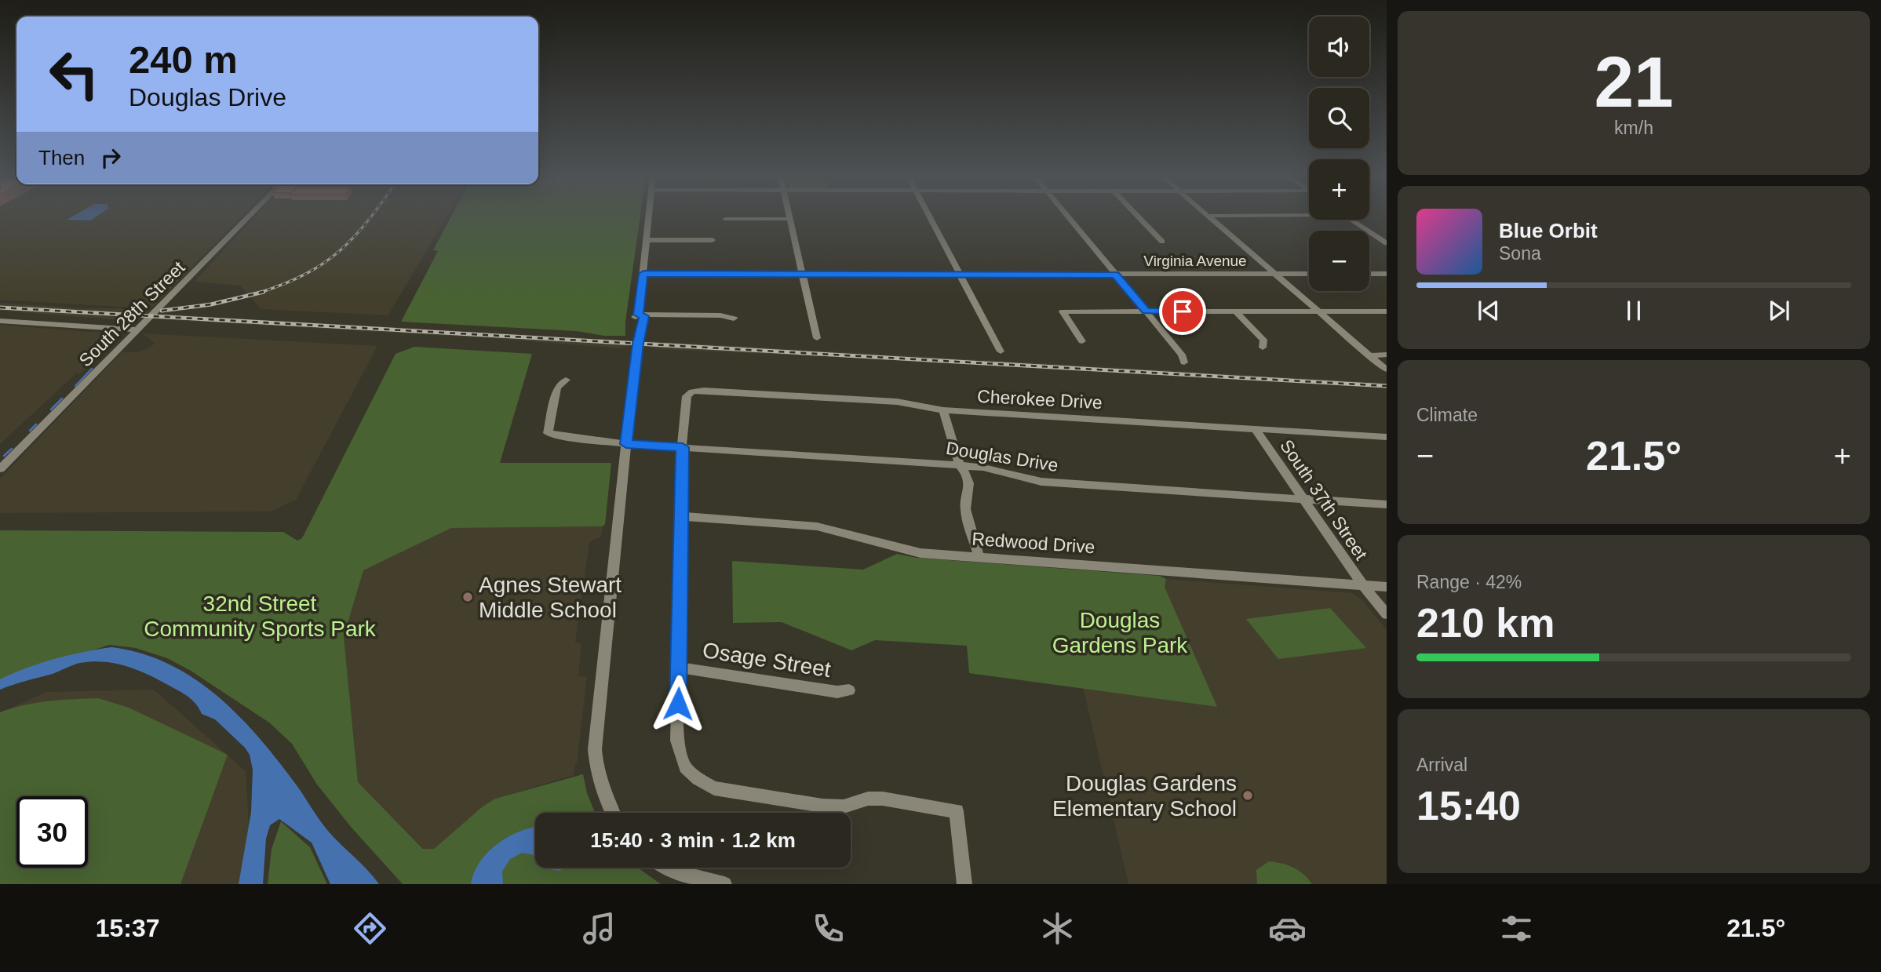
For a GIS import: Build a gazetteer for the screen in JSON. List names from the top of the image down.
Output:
{
  "streets": {
    "street": [
      "Virginia Avenue",
      "South 28th Street",
      "Cherokee Drive",
      "Douglas Drive",
      "South 37th Street",
      "Redwood Drive",
      "Osage Street"
    ]
  },
  "crossings": [
    ["Cherokee Drive", "Douglas Drive"],
    ["Cherokee Drive", "South 37th Street"],
    ["Douglas Drive", "South 37th Street"],
    ["South 37th Street", "Redwood Drive"]
  ],
  "parks": ["32nd Street Community Sports Park", "Douglas Gardens Park"],
  "places": ["Agnes Stewart Middle School", "Douglas Gardens Elementary School"],
  "page": {
    "tile": [
      ["21", "km/h"],
      "Climate",
      ["Range · 42%", "210 km"],
      ["Arrival", "15:40"]
    ],
    "map_buttons": ["+", "−"],
    "turn": ["240 m", "Douglas Drive"],
    "then": "Then",
    "song": ["Blue Orbit", "Sona"],
    "heat": ["−", "21.5°", "+"],
    "limit": "30",
    "trip": "15:40 · 3 min · 1.2 km",
    "tabs": ["15:37", "21.5°"]
  }
}
